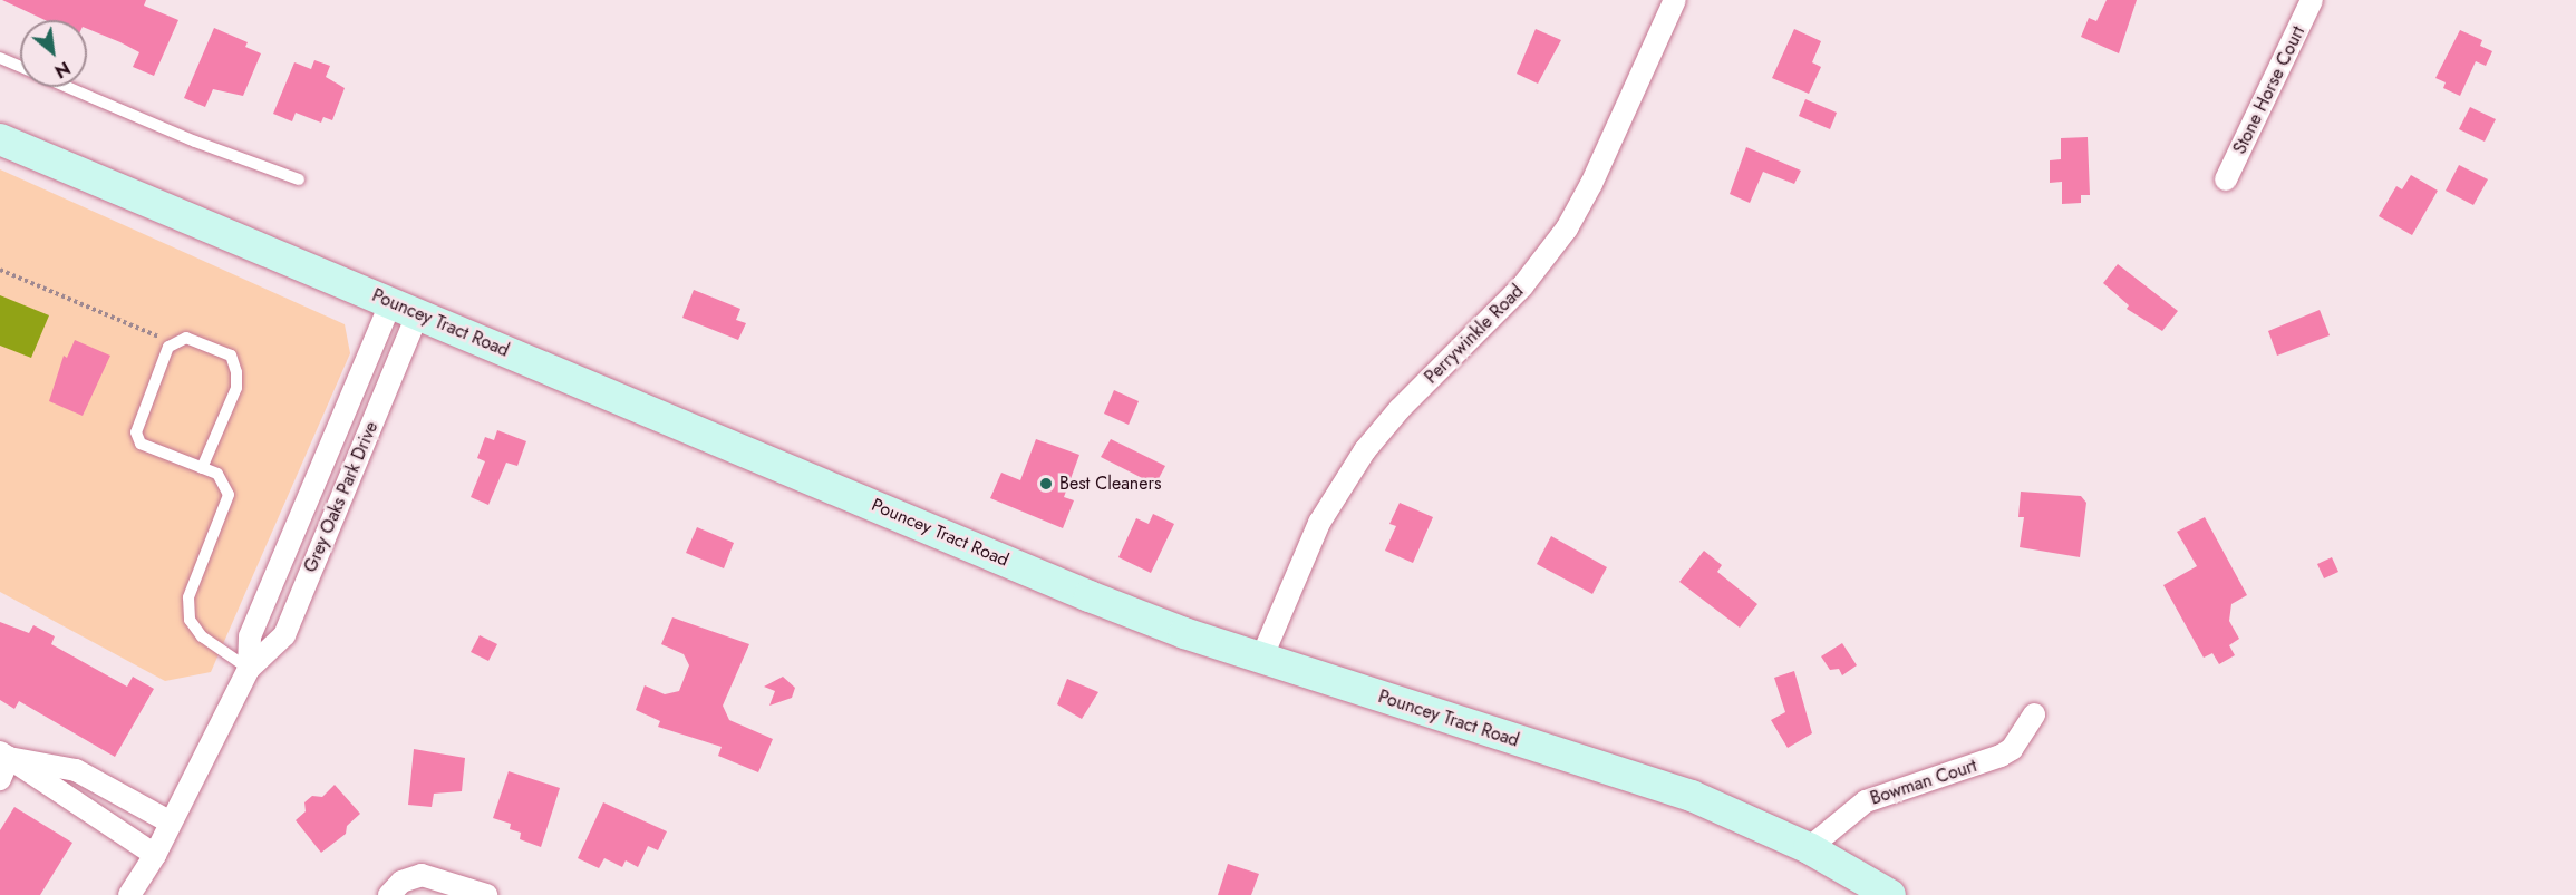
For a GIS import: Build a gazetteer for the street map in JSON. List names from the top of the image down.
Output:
{
  "streets": {
    "main road": ["Pouncey Tract Road"],
    "street": [
      "Stone Horse Court",
      "Perrywinkle Road",
      "Grey Oaks Park Drive",
      "Bowman Court"
    ]
  },
  "crossings": [
    ["Pouncey Tract Road", "Perrywinkle Road"],
    ["Pouncey Tract Road", "Grey Oaks Park Drive"],
    ["Pouncey Tract Road", "Bowman Court"]
  ],
  "places": ["Best Cleaners"],
  "north": "bottom right"
}
